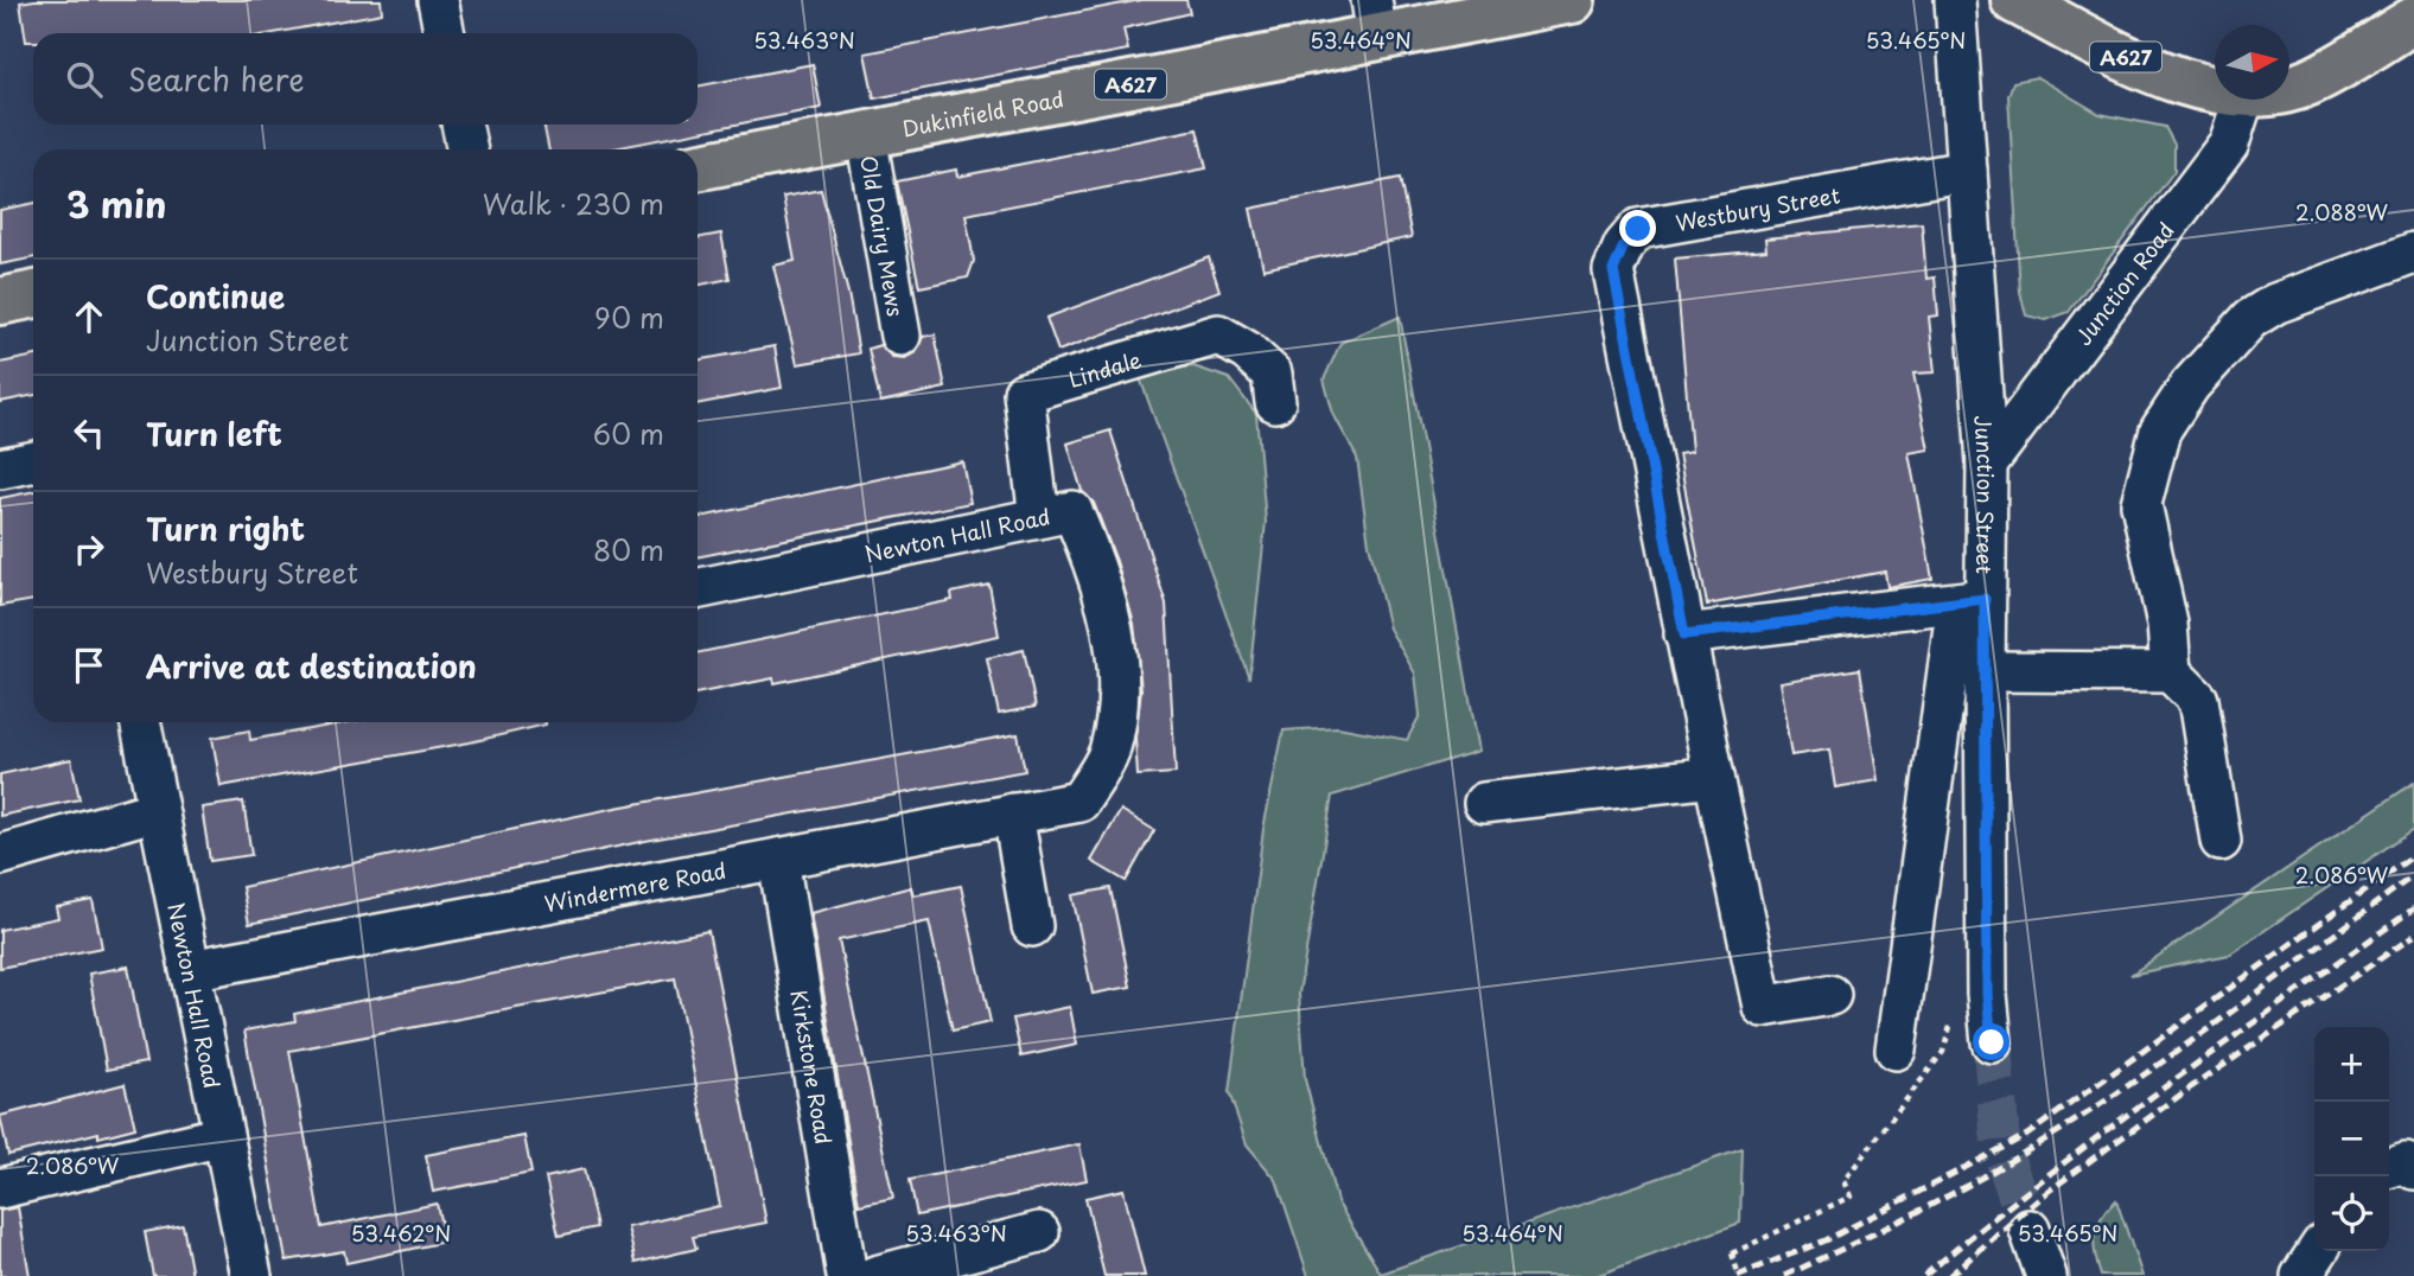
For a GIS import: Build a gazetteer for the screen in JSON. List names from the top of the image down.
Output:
{
  "streets": {
    "main road": ["A627", "Dukinfield Road"],
    "street": [
      "Westbury Street",
      "Old Dairy Mews",
      "Junction Road",
      "Lindale",
      "Junction Street",
      "Newton Hall Road",
      "Windermere Road",
      "Kirkstone Road"
    ]
  },
  "crossings": [
    ["Dukinfield Road", "Old Dairy Mews"],
    ["Westbury Street", "Junction Street"],
    ["Junction Road", "Junction Street"],
    ["Lindale", "Newton Hall Road"],
    ["Newton Hall Road", "Windermere Road"],
    ["Windermere Road", "Kirkstone Road"]
  ],
  "north": "right",
  "page": {
    "search": "Search here",
    "heading": ["3 min", "Walk · 230 m"],
    "list": [
      ["Continue", "Junction Street", "90 m"],
      ["Turn left", "60 m"],
      ["Turn right", "Westbury Street", "80 m"],
      "Arrive at destination"
    ],
    "map_buttons": ["+", "−"]
  },
  "coordinates": [
    "53.463°N",
    "53.464°N",
    "53.465°N",
    "2.088°W",
    "2.086°W",
    "53.462°N"
  ]
}
